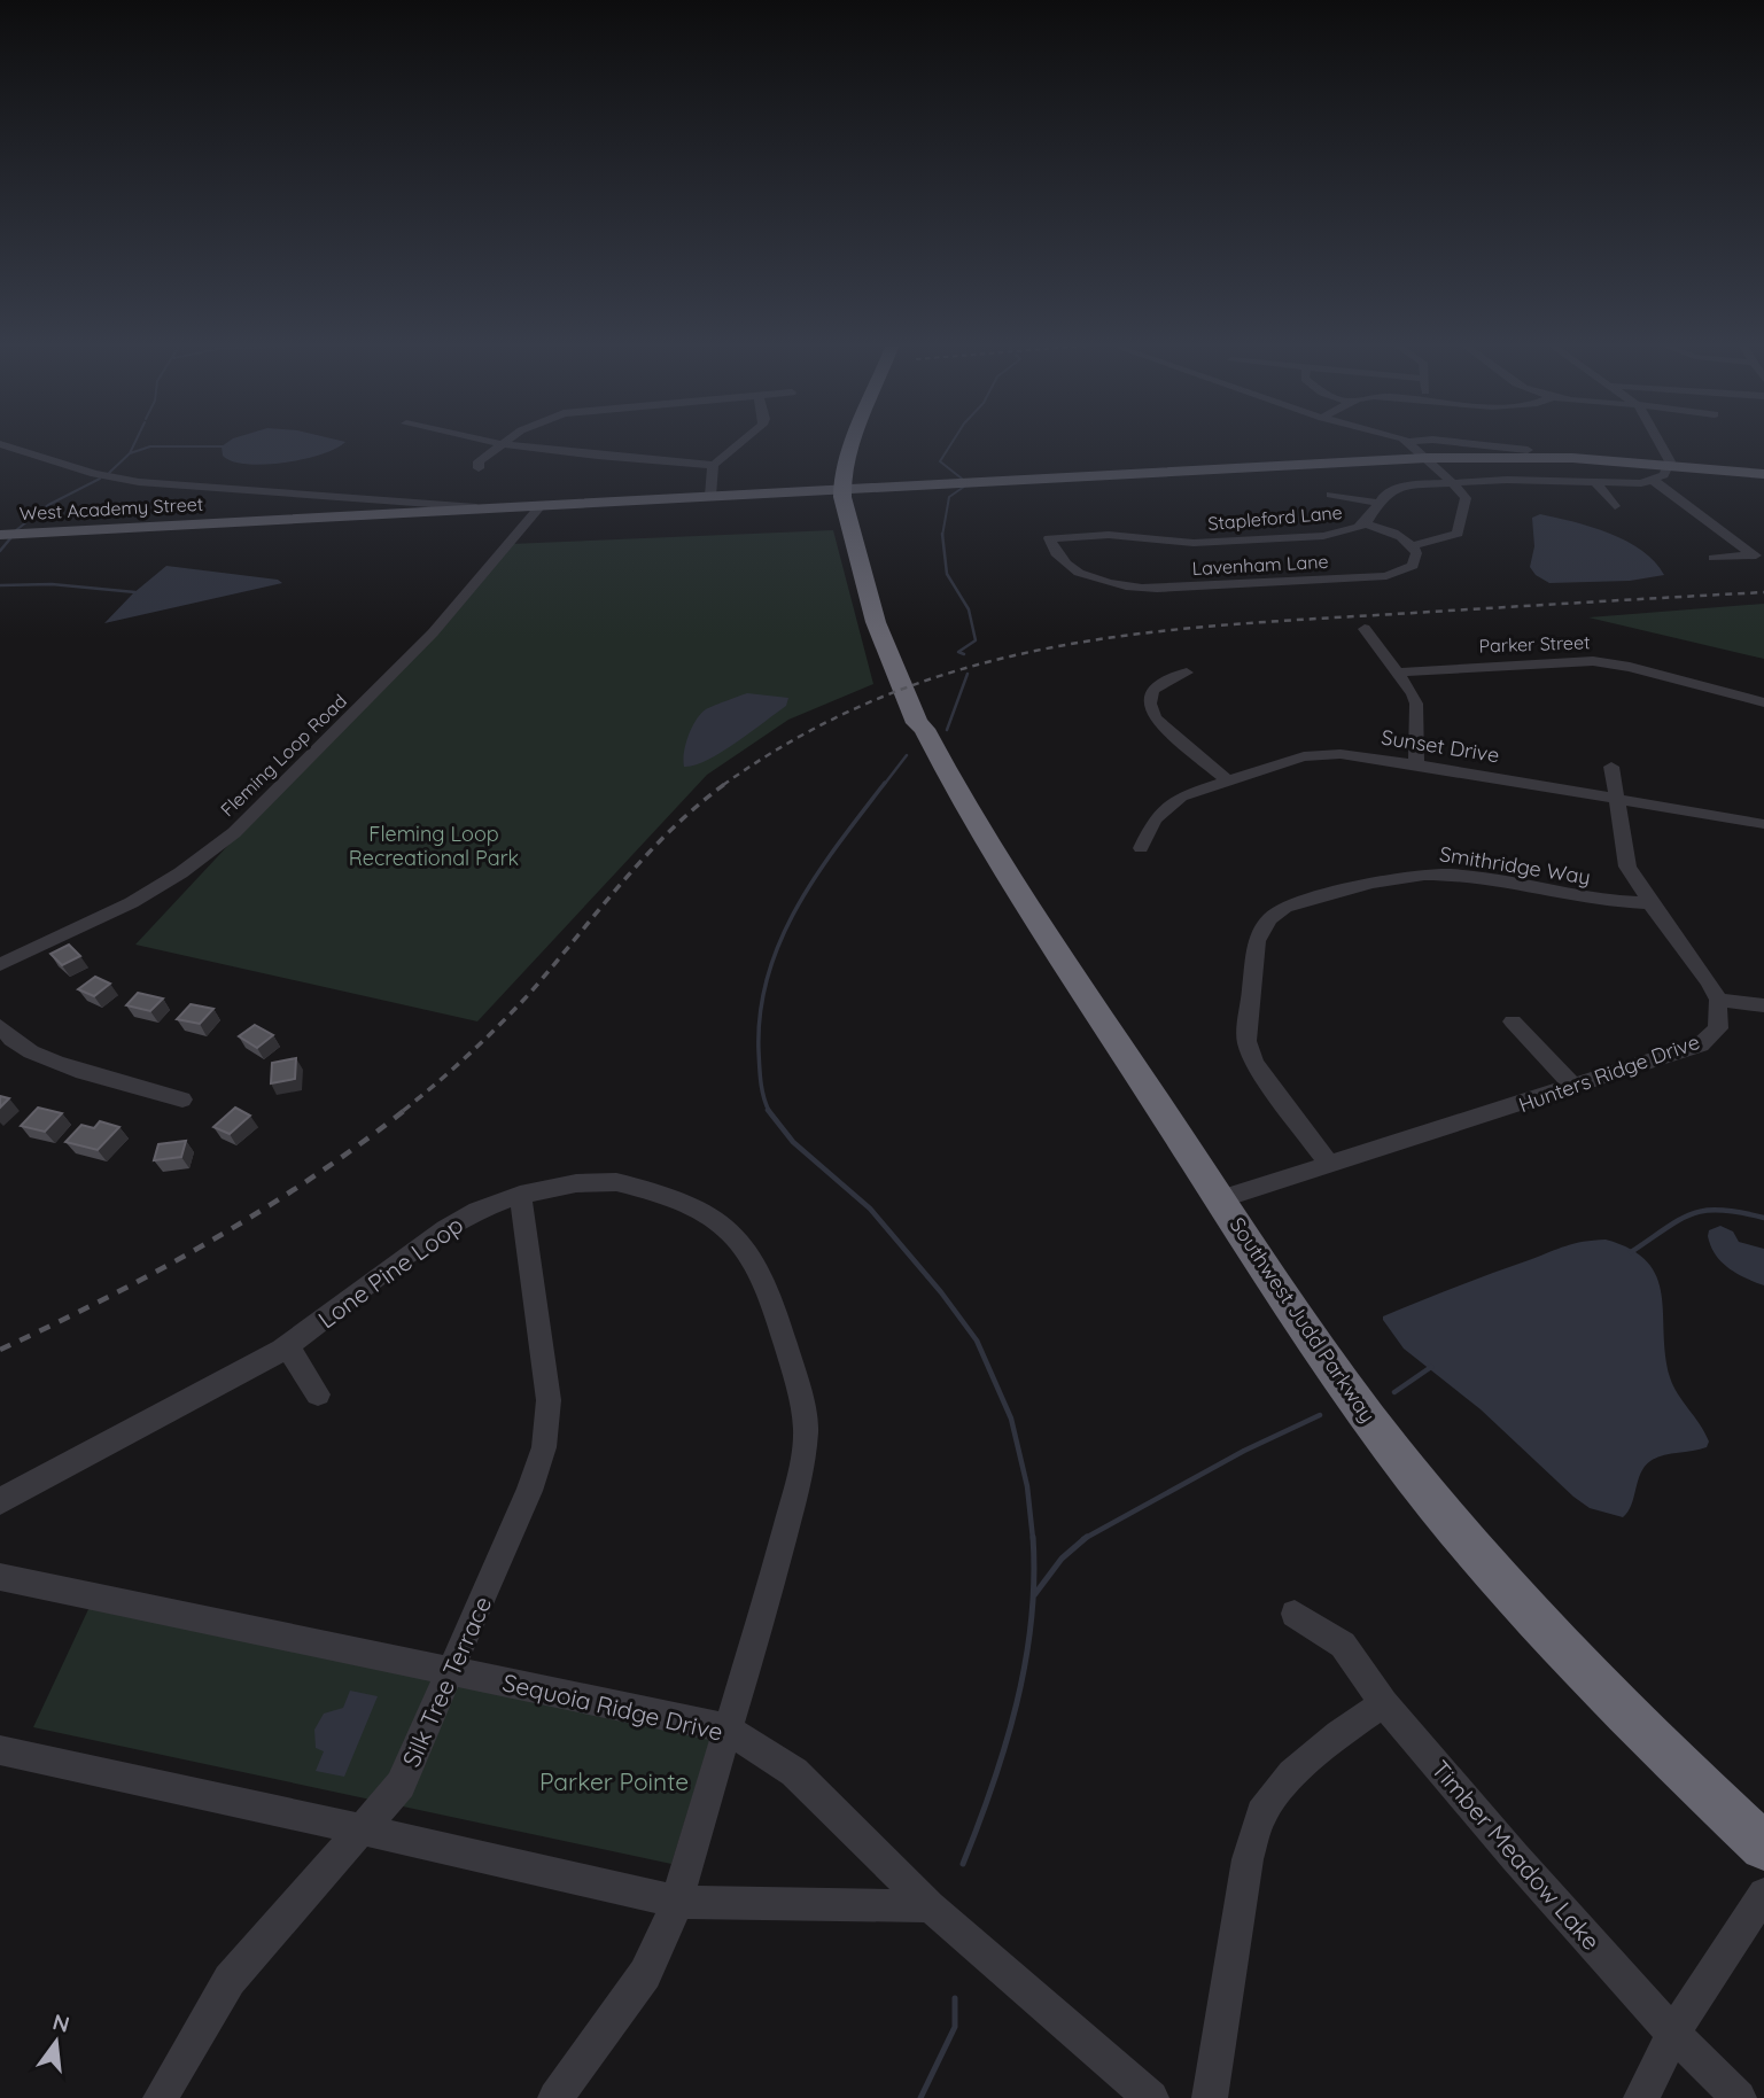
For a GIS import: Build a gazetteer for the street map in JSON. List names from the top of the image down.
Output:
{
  "streets": {
    "highway": ["Southwest Judd Parkway"],
    "main road": ["West Academy Street"],
    "street": [
      "Stapleford Lane",
      "Lavenham Lane",
      "Parker Street",
      "Sunset Drive",
      "Fleming Loop Road",
      "Smithridge Way",
      "Hunters Ridge Drive",
      "Lone Pine Loop",
      "Silk Tree Terrace",
      "Sequoia Ridge Drive",
      "Timber Meadow Lake"
    ]
  },
  "crossings": [
    ["West Academy Street", "Fleming Loop Road"],
    ["West Academy Street", "Southwest Judd Parkway"],
    ["Stapleford Lane", "Lavenham Lane"],
    ["Smithridge Way", "Hunters Ridge Drive"],
    ["Hunters Ridge Drive", "Southwest Judd Parkway"],
    ["Lone Pine Loop", "Silk Tree Terrace"],
    ["Lone Pine Loop", "Sequoia Ridge Drive"],
    ["Silk Tree Terrace", "Sequoia Ridge Drive"]
  ],
  "parks": ["Fleming Loop Recreational Park", "Parker Pointe"],
  "north": "top"
}
